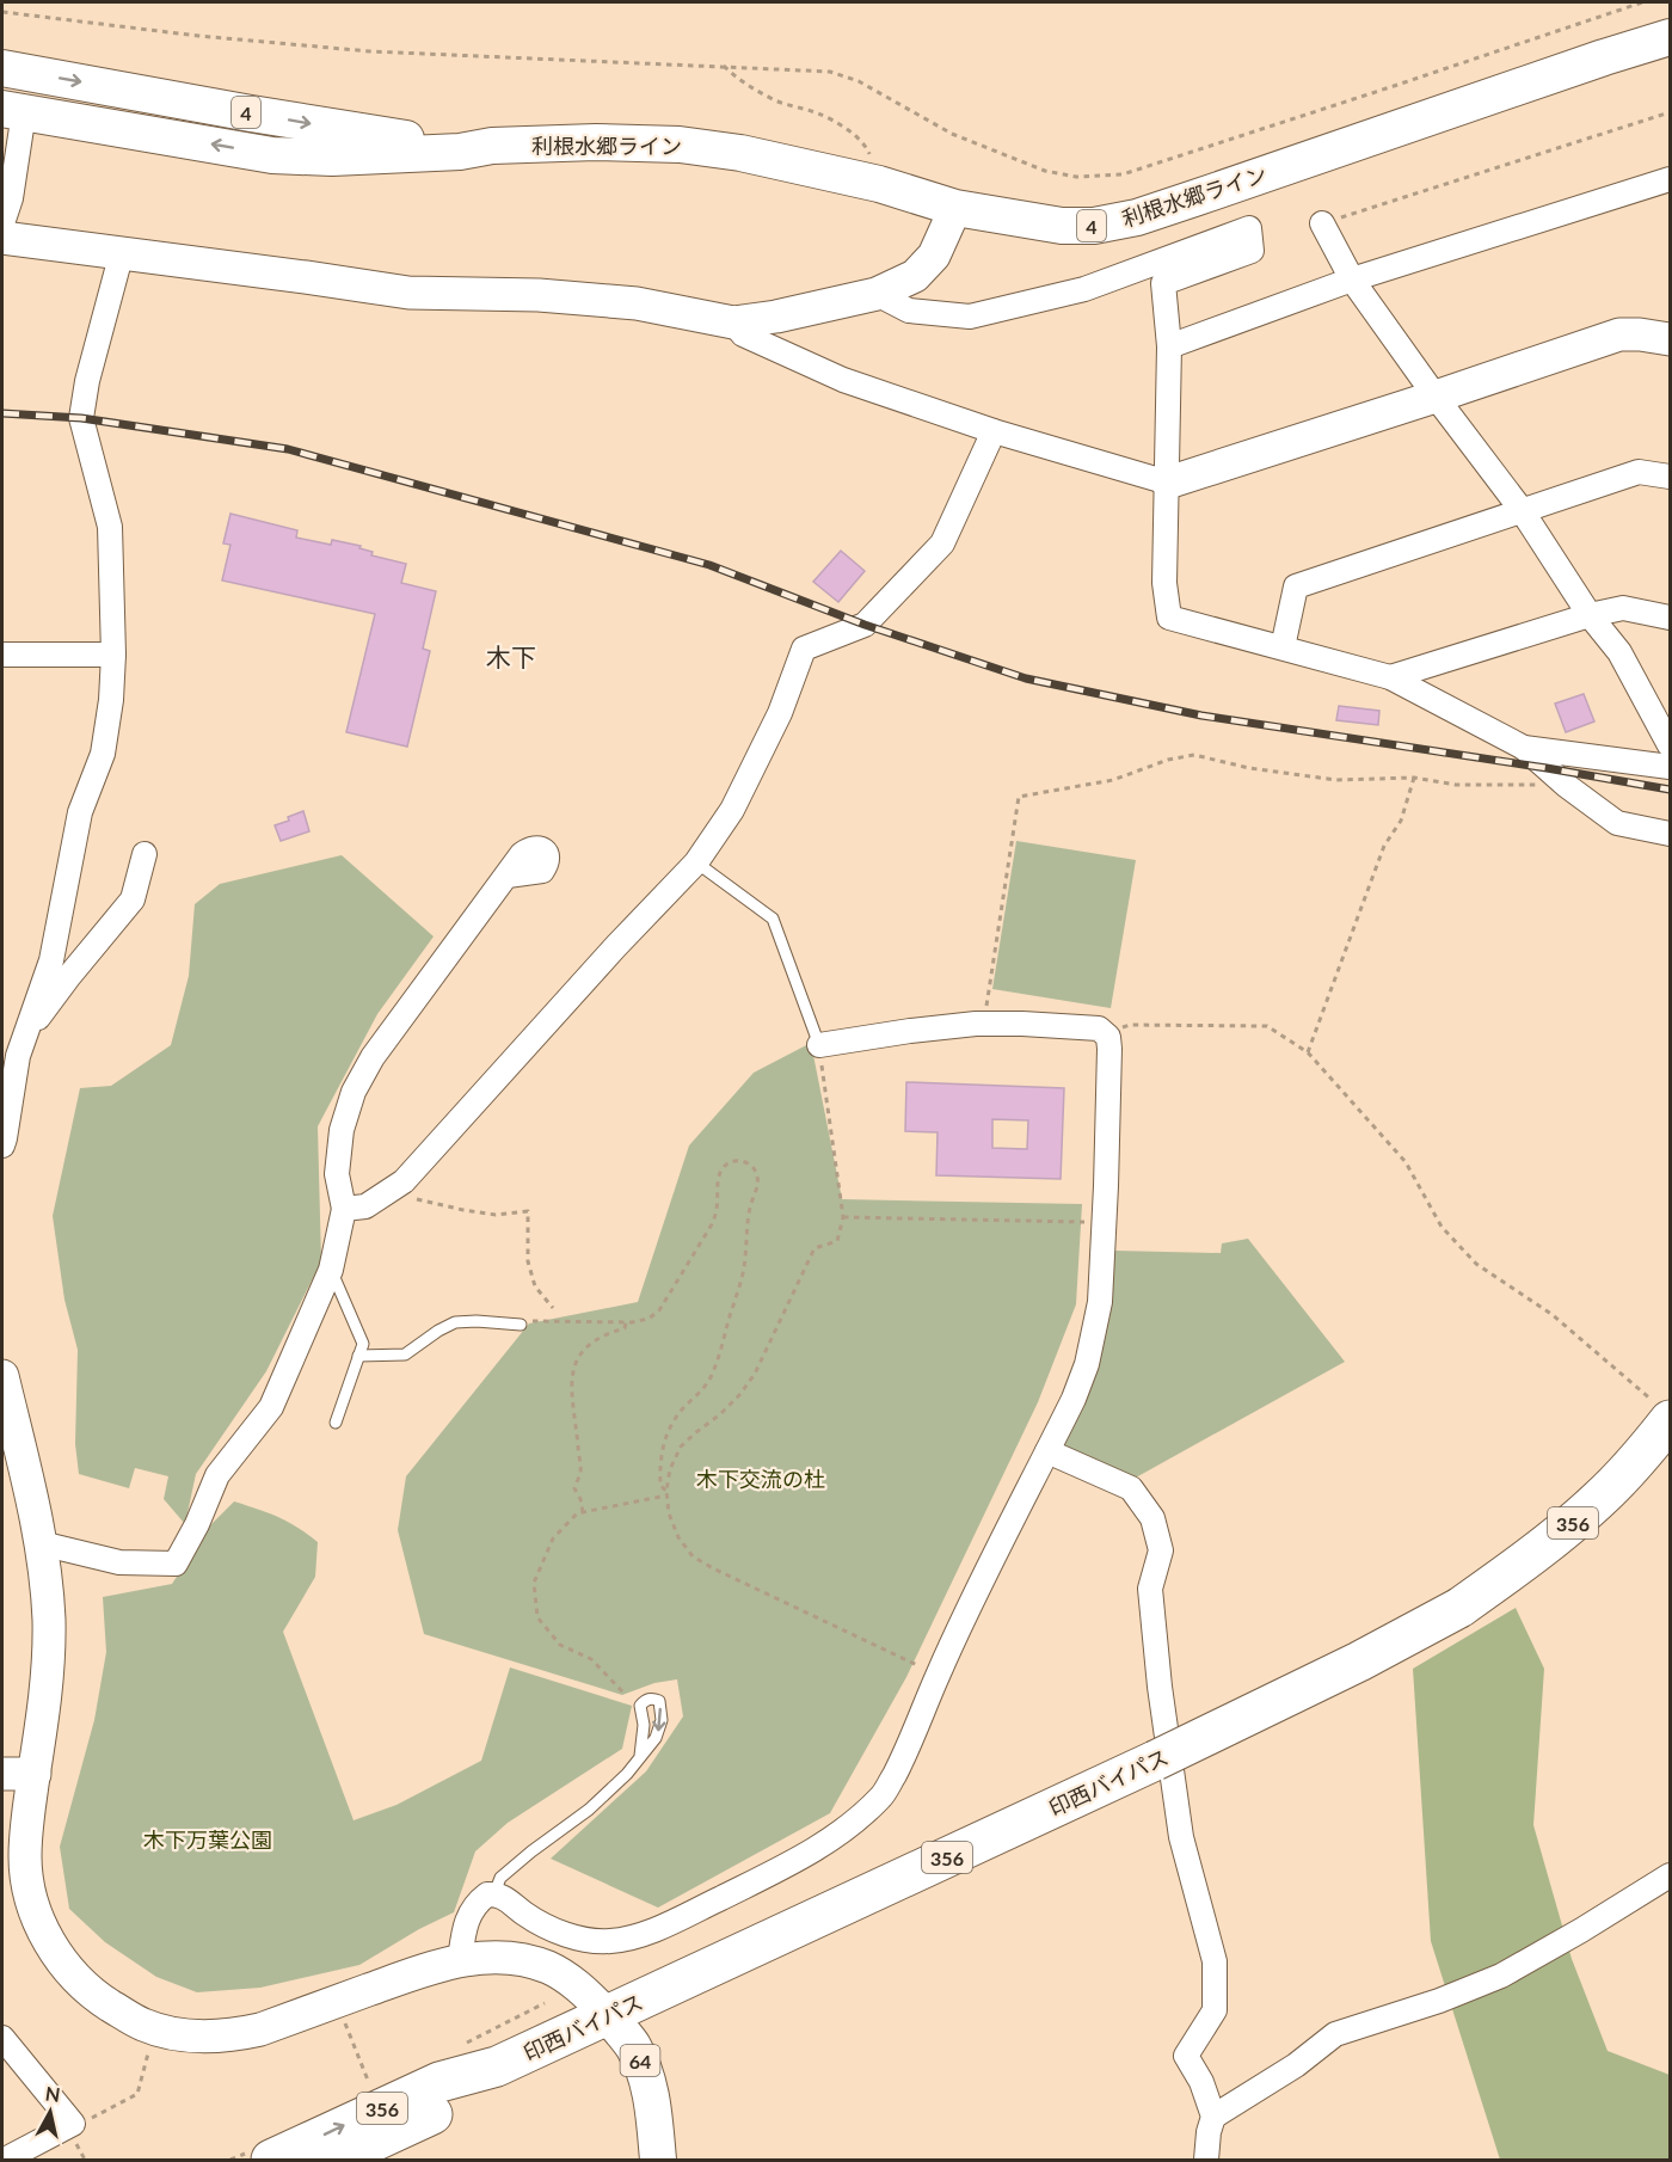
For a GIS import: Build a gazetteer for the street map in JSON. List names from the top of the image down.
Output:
{
  "streets": {
    "highway": ["356", "印西バイパス"],
    "main road": ["4", "利根水郷ライン", "64"]
  },
  "crossings": [
    ["印西バイパス", "64"]
  ],
  "districts": ["木下"],
  "parks": ["木下交流の杜", "木下万葉公園"],
  "north": "top"
}
